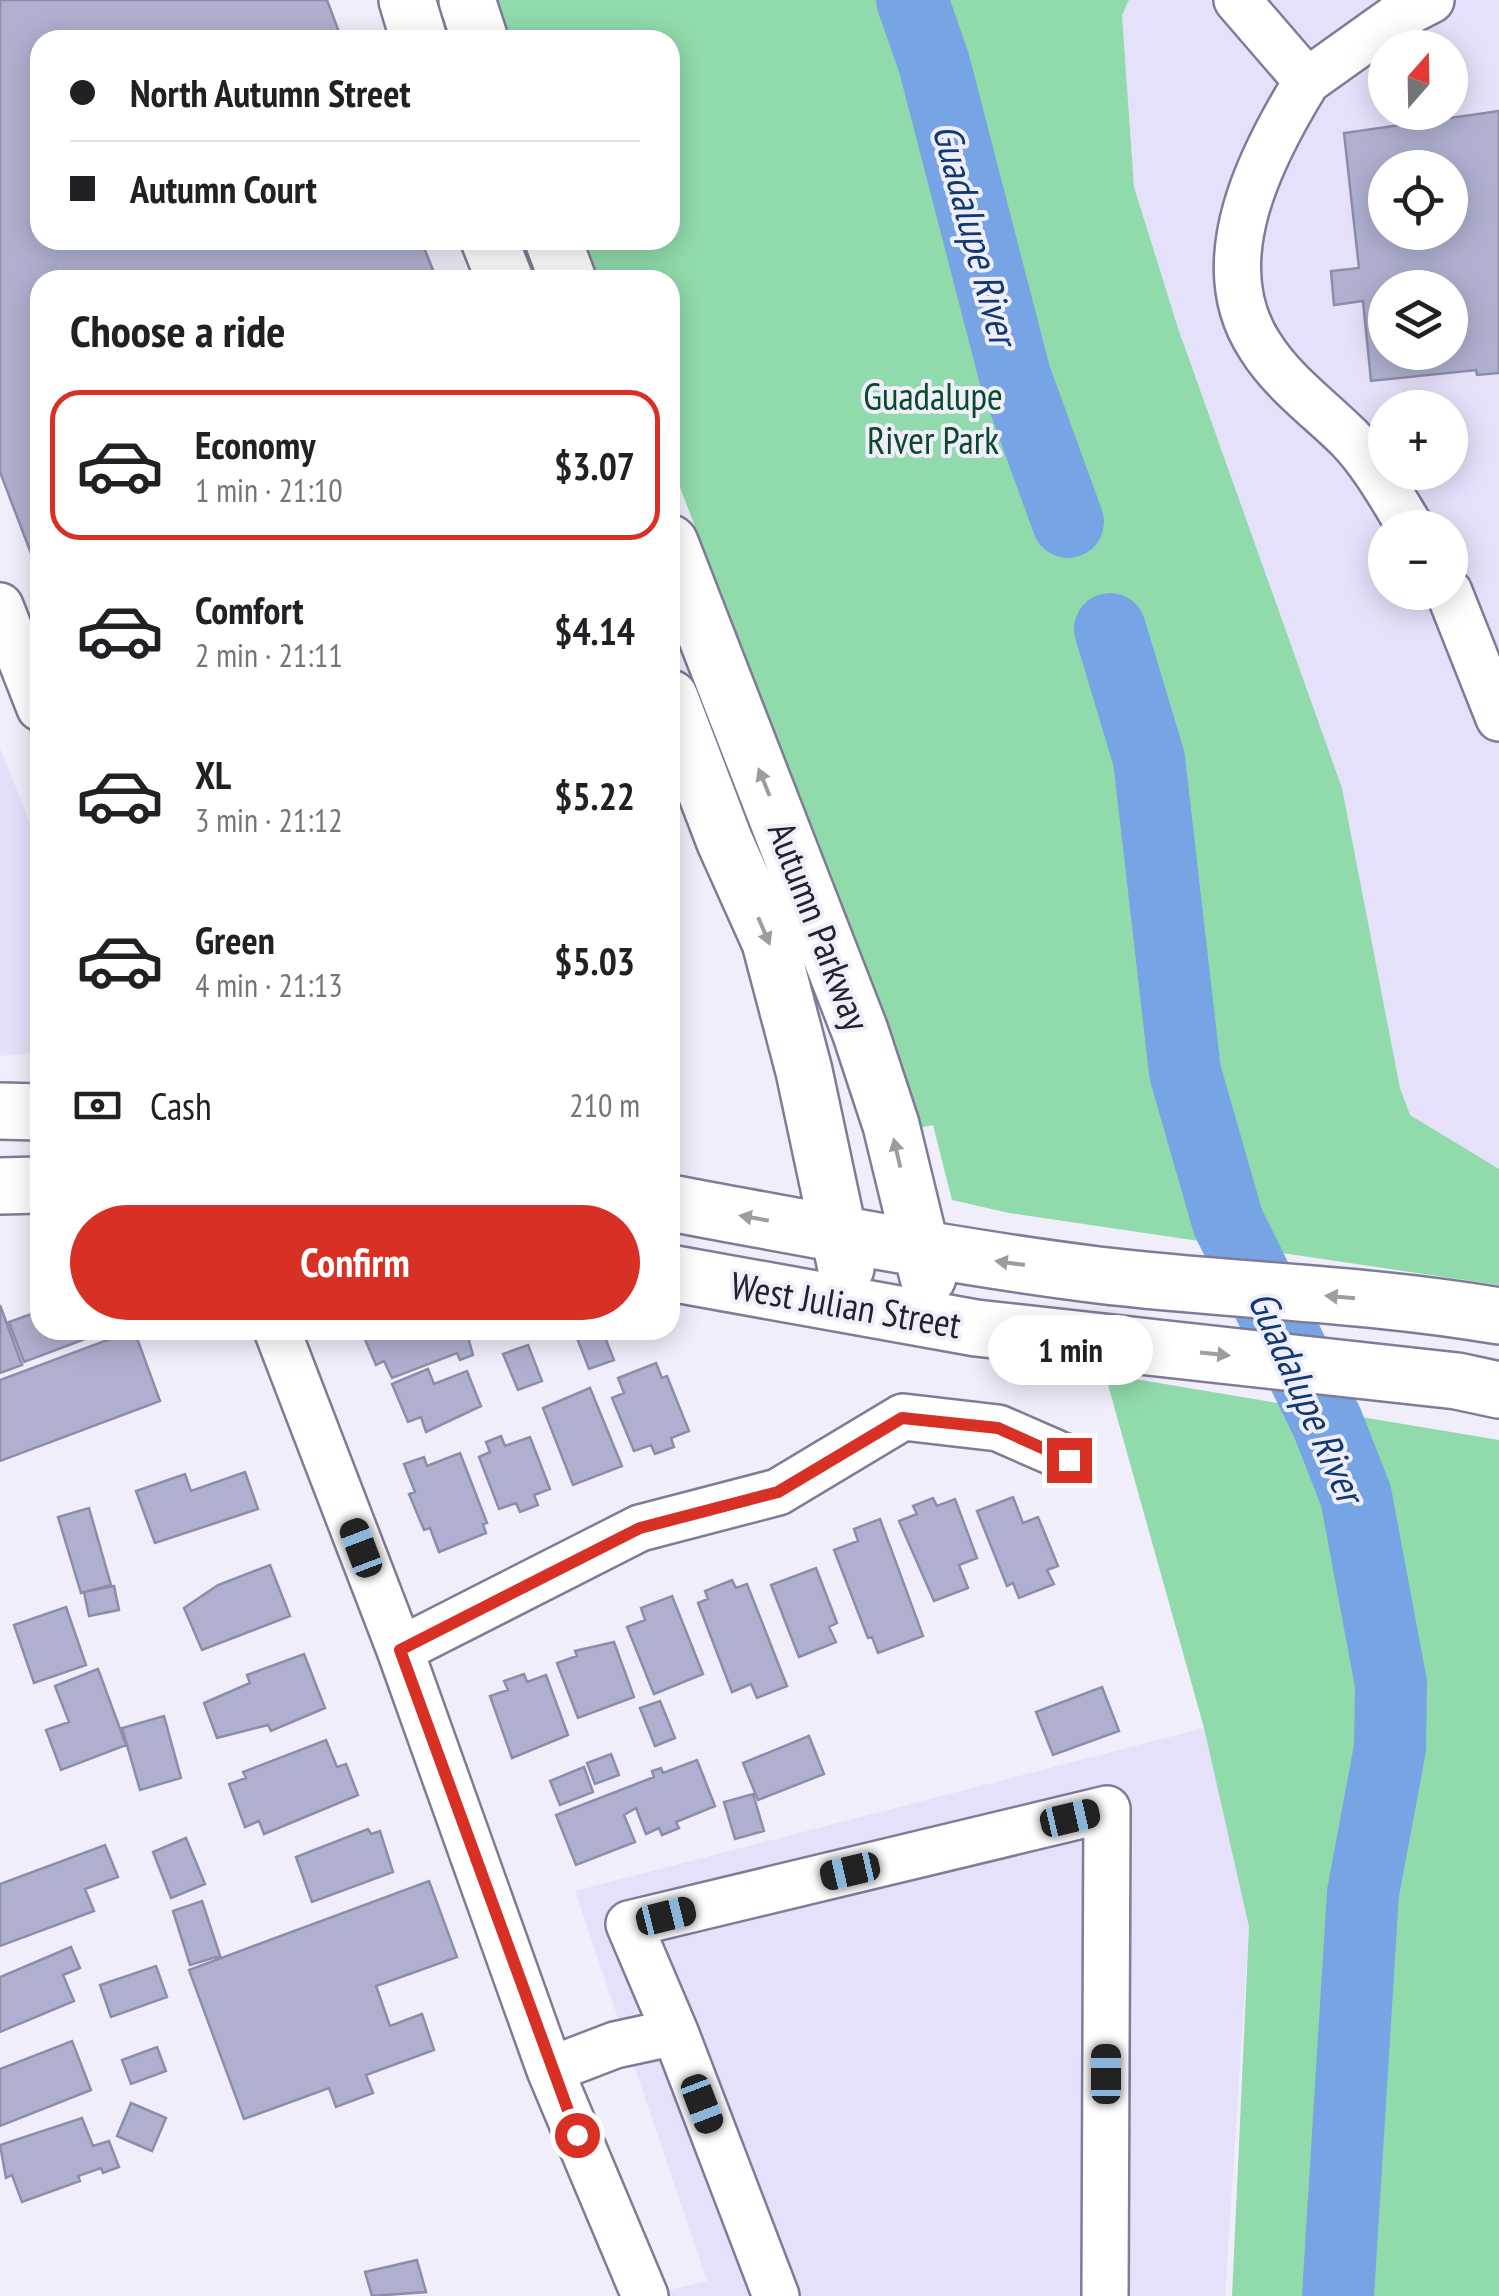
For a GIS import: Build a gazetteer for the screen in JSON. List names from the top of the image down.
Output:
{
  "streets": {
    "main road": ["Autumn Parkway", "West Julian Street"]
  },
  "crossings": [
    ["Autumn Parkway", "West Julian Street"]
  ],
  "water": ["Guadalupe River"],
  "parks": ["Guadalupe River Park"],
  "north": "top",
  "page": {
    "map_buttons": ["+", "−"],
    "banner": ["North Autumn Street", "Autumn Court"],
    "heading": "Choose a ride",
    "list": [
      {
        "name": "Economy",
        "note": "1 min · 21:10",
        "value": "$3.07"
      },
      {
        "name": "Comfort",
        "note": "2 min · 21:11",
        "value": "$4.14"
      },
      {
        "name": "XL",
        "note": "3 min · 21:12",
        "value": "$5.22"
      },
      {
        "name": "Green",
        "note": "4 min · 21:13",
        "value": "$5.03"
      }
    ],
    "pay": ["Cash", "210 m"],
    "buttons": "Confirm",
    "bubble": "1 min"
  }
}
